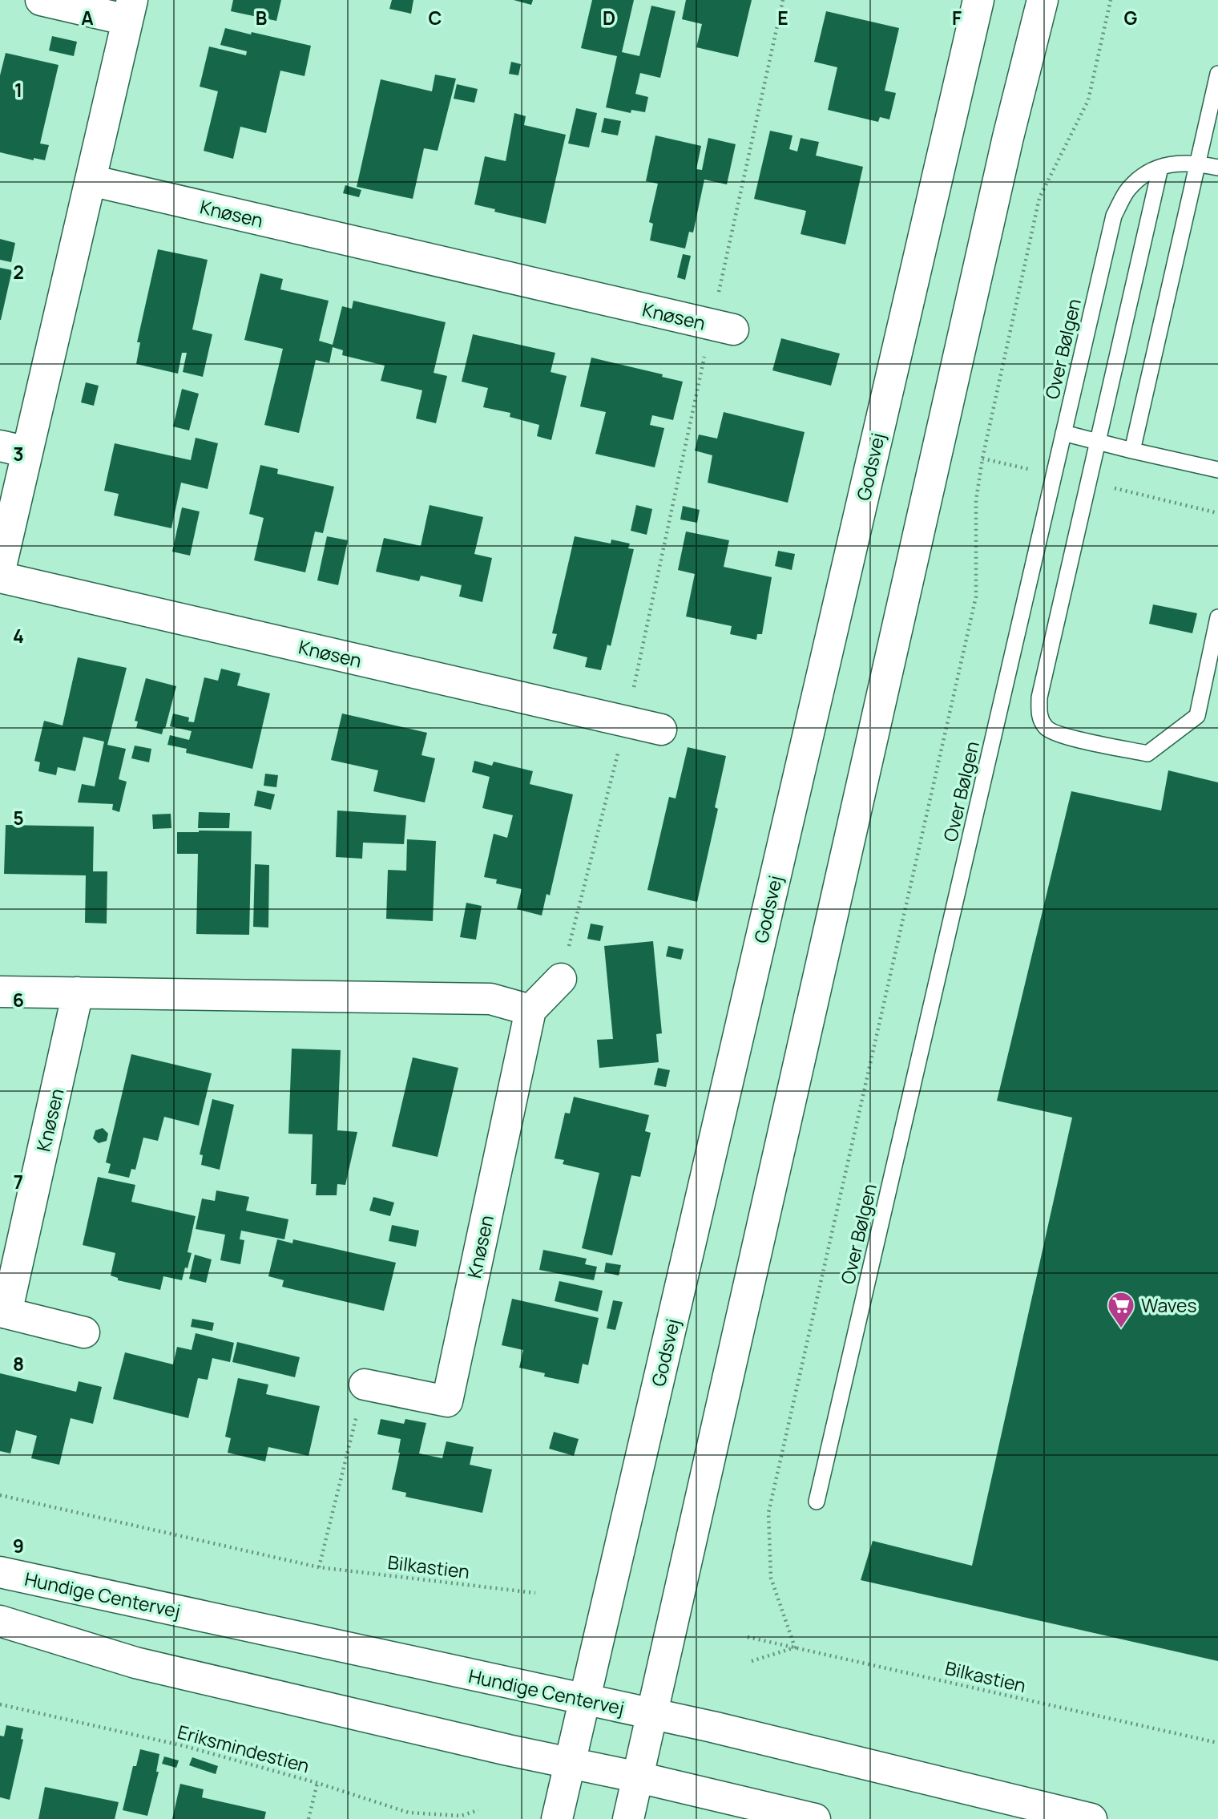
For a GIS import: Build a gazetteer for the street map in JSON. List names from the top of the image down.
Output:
{
  "streets": {
    "street": ["Knøsen", "Godsvej", "Hundige Centervej"],
    "lane": ["Over Bølgen"],
    "path": ["Bilkastien", "Eriksmindestien"]
  },
  "crossings": [
    ["Godsvej", "Hundige Centervej"]
  ],
  "places": {
    "supermarket": ["Waves"]
  },
  "grid": {
    "columns": [
      "A",
      "B",
      "C",
      "D",
      "E",
      "F",
      "G"
    ],
    "rows": [
      "1",
      "2",
      "3",
      "4",
      "5",
      "6",
      "7",
      "8",
      "9"
    ]
  }
}
